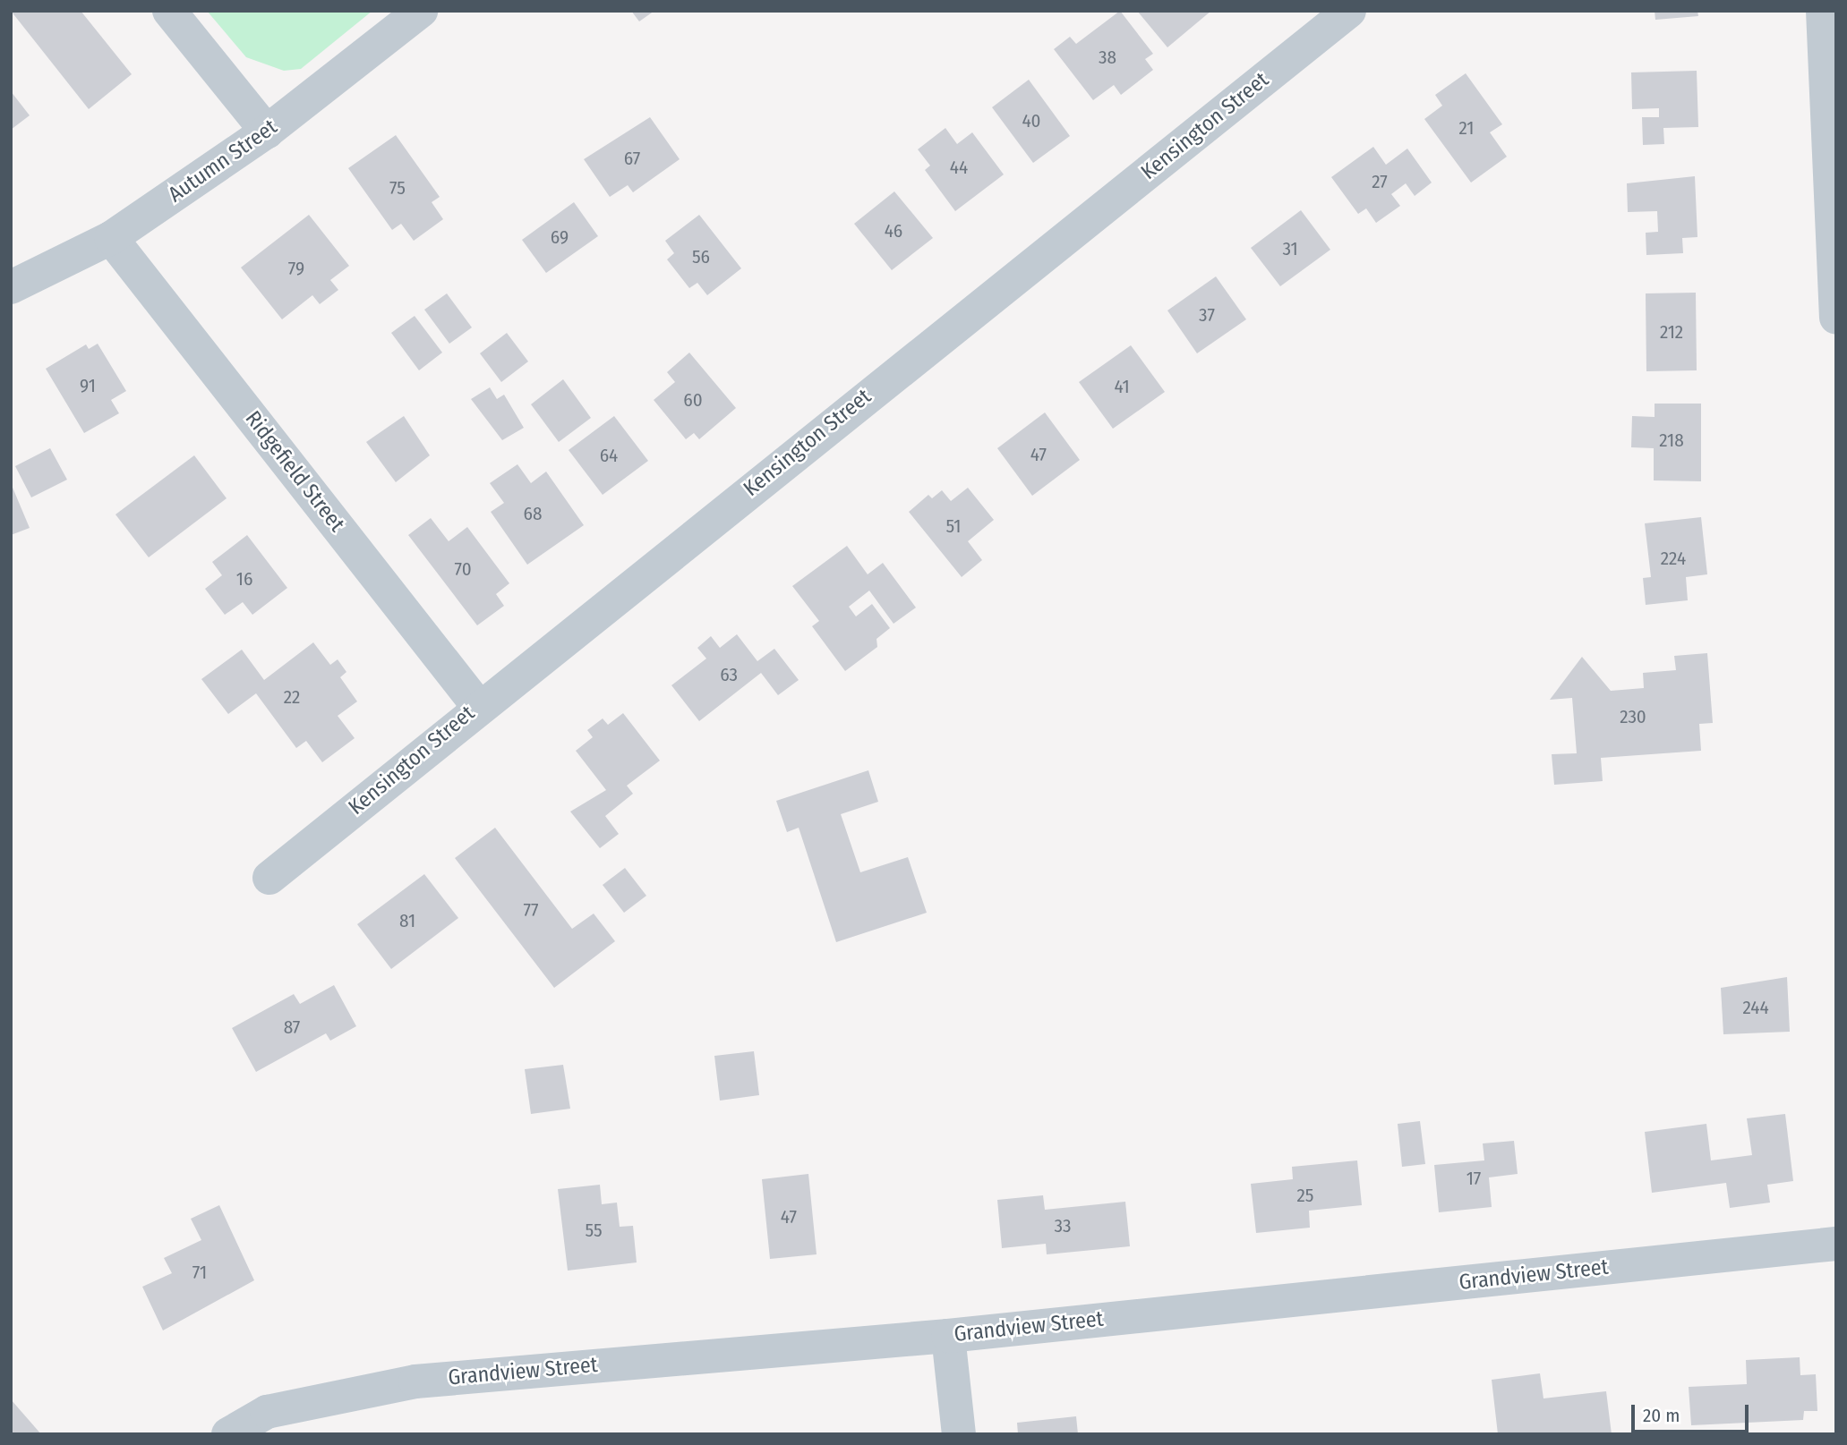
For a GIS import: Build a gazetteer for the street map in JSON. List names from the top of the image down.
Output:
{
  "streets": {
    "street": [
      "Kensington Street",
      "Autumn Street",
      "Ridgefield Street",
      "Grandview Street"
    ]
  },
  "crossings": [
    ["Kensington Street", "Ridgefield Street"],
    ["Autumn Street", "Ridgefield Street"]
  ],
  "house_numbers": [
    "38",
    "40",
    "21",
    "67",
    "44",
    "27",
    "75",
    "46",
    "69",
    "31",
    "56",
    "79",
    "37",
    "212",
    "91",
    "41",
    "60",
    "218",
    "47",
    "64",
    "68",
    "51",
    "224",
    "70",
    "16",
    "63",
    "22",
    "230",
    "77",
    "81",
    "244",
    "87",
    "17",
    "25",
    "47",
    "33",
    "55",
    "71"
  ],
  "scale_bar": "20 m"
}
